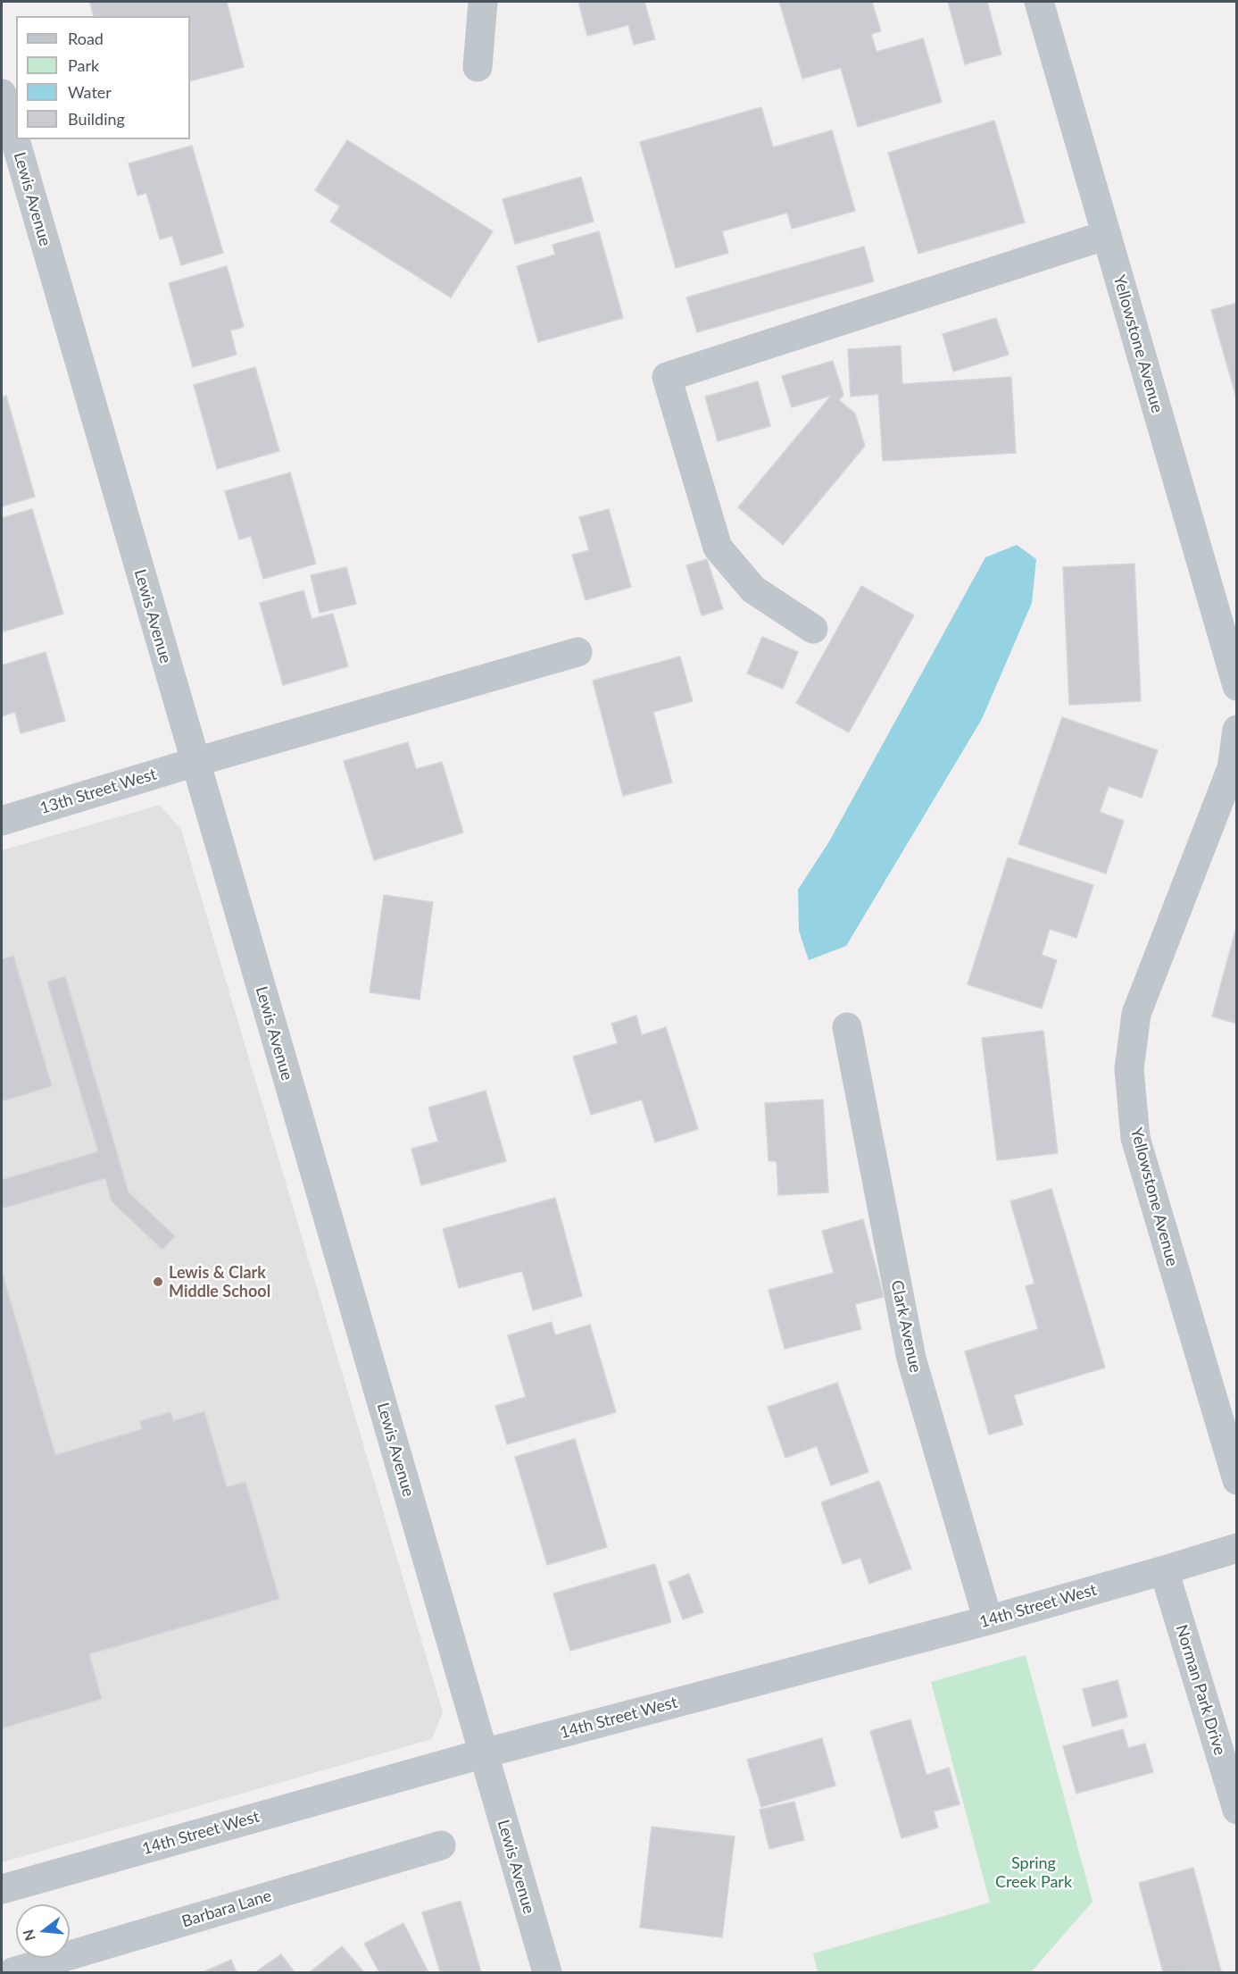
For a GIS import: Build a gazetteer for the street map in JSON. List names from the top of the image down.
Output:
{
  "streets": {
    "street": [
      "Lewis Avenue",
      "Yellowstone Avenue",
      "13th Street West",
      "Clark Avenue",
      "14th Street West",
      "Norman Park Drive",
      "Barbara Lane"
    ]
  },
  "crossings": [
    ["Lewis Avenue", "13th Street West"],
    ["Lewis Avenue", "14th Street West"],
    ["Clark Avenue", "14th Street West"],
    ["14th Street West", "Norman Park Drive"]
  ],
  "parks": ["Spring Creek Park"],
  "places": ["Lewis & Clark Middle School"],
  "legend": [
    "Road",
    "Park",
    "Water",
    "Building"
  ],
  "north": "left"
}
